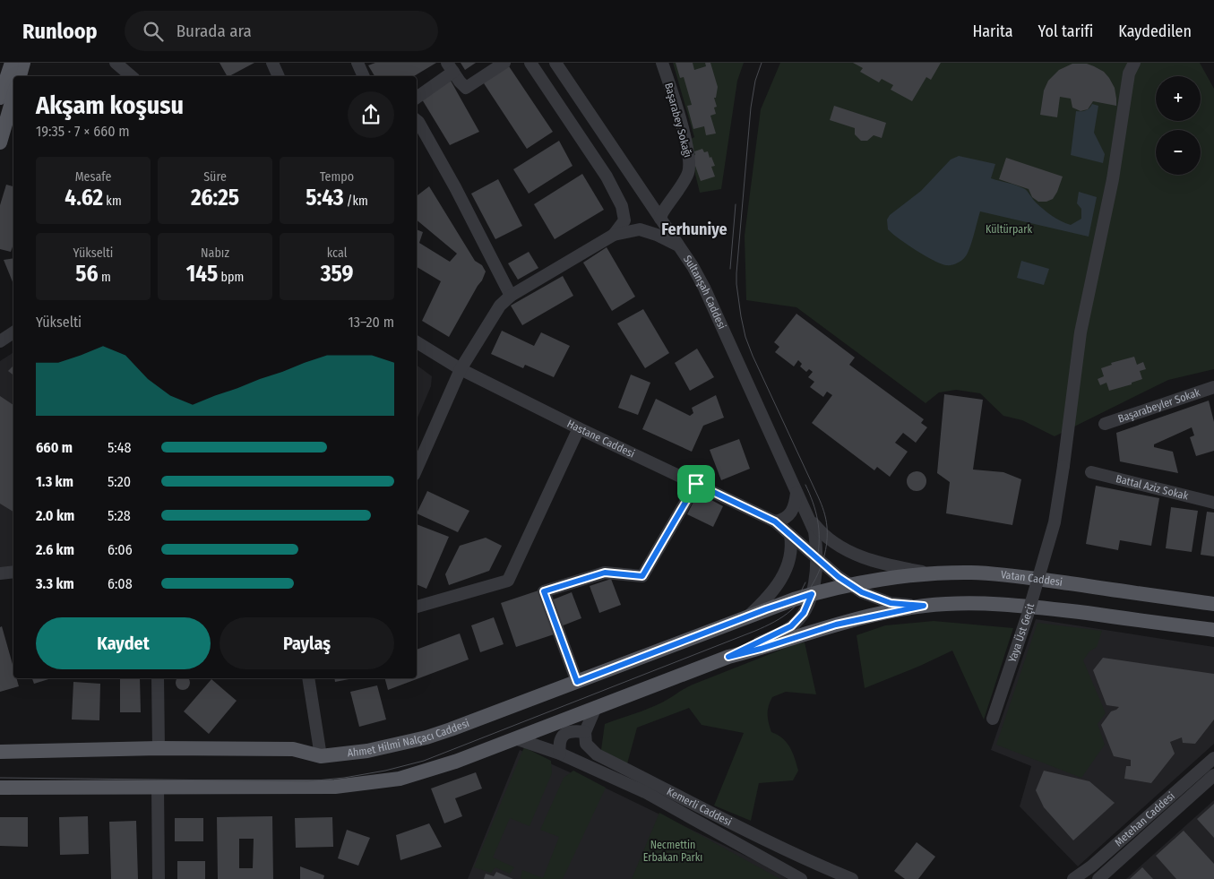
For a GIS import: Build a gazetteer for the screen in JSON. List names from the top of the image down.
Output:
{
  "streets": {
    "main road": ["Vatan Caddesi", "Ahmet Hilmi Nalçacı Caddesi"],
    "street": [
      "Başarabey Sokağı",
      "Sultanşah Caddesi",
      "Başarabeyler Sokak",
      "Hastane Caddesi",
      "Battal Aziz Sokak",
      "Yaya Üst Geçit",
      "Kemerli Caddesi",
      "Metehan Caddesi"
    ]
  },
  "crossings": [
    ["Başarabey Sokağı", "Sultanşah Caddesi"],
    ["Hastane Caddesi", "Vatan Caddesi"],
    ["Vatan Caddesi", "Ahmet Hilmi Nalçacı Caddesi"]
  ],
  "districts": ["Ferhuniye"],
  "parks": ["Kültürpark", "Necmettin Erbakan Parkı"],
  "page": {
    "header": "Runloop",
    "search": "Burada ara",
    "nav": ["Harita", "Yol tarifi", "Kaydedilen"],
    "map_buttons": ["+", "−"],
    "heading": ["Akşam koşusu", "19:35 · 7 × 660 m"],
    "stats": [
      ["Mesafe", "4.62 km"],
      ["Süre", "26:25"],
      ["Tempo", "5:43 /km"],
      ["Yükselti", "56 m"],
      ["Nabız", "145 bpm"],
      ["kcal", "359"]
    ],
    "chart": ["Yükselti", "13–20 m"],
    "list": [
      {
        "name": "660 m",
        "note": "5:48"
      },
      {
        "name": "1.3 km",
        "note": "5:20"
      },
      {
        "name": "2.0 km",
        "note": "5:28"
      },
      {
        "name": "2.6 km",
        "note": "6:06"
      },
      {
        "name": "3.3 km",
        "note": "6:08"
      }
    ],
    "buttons": ["Kaydet", "Paylaş"]
  }
}
